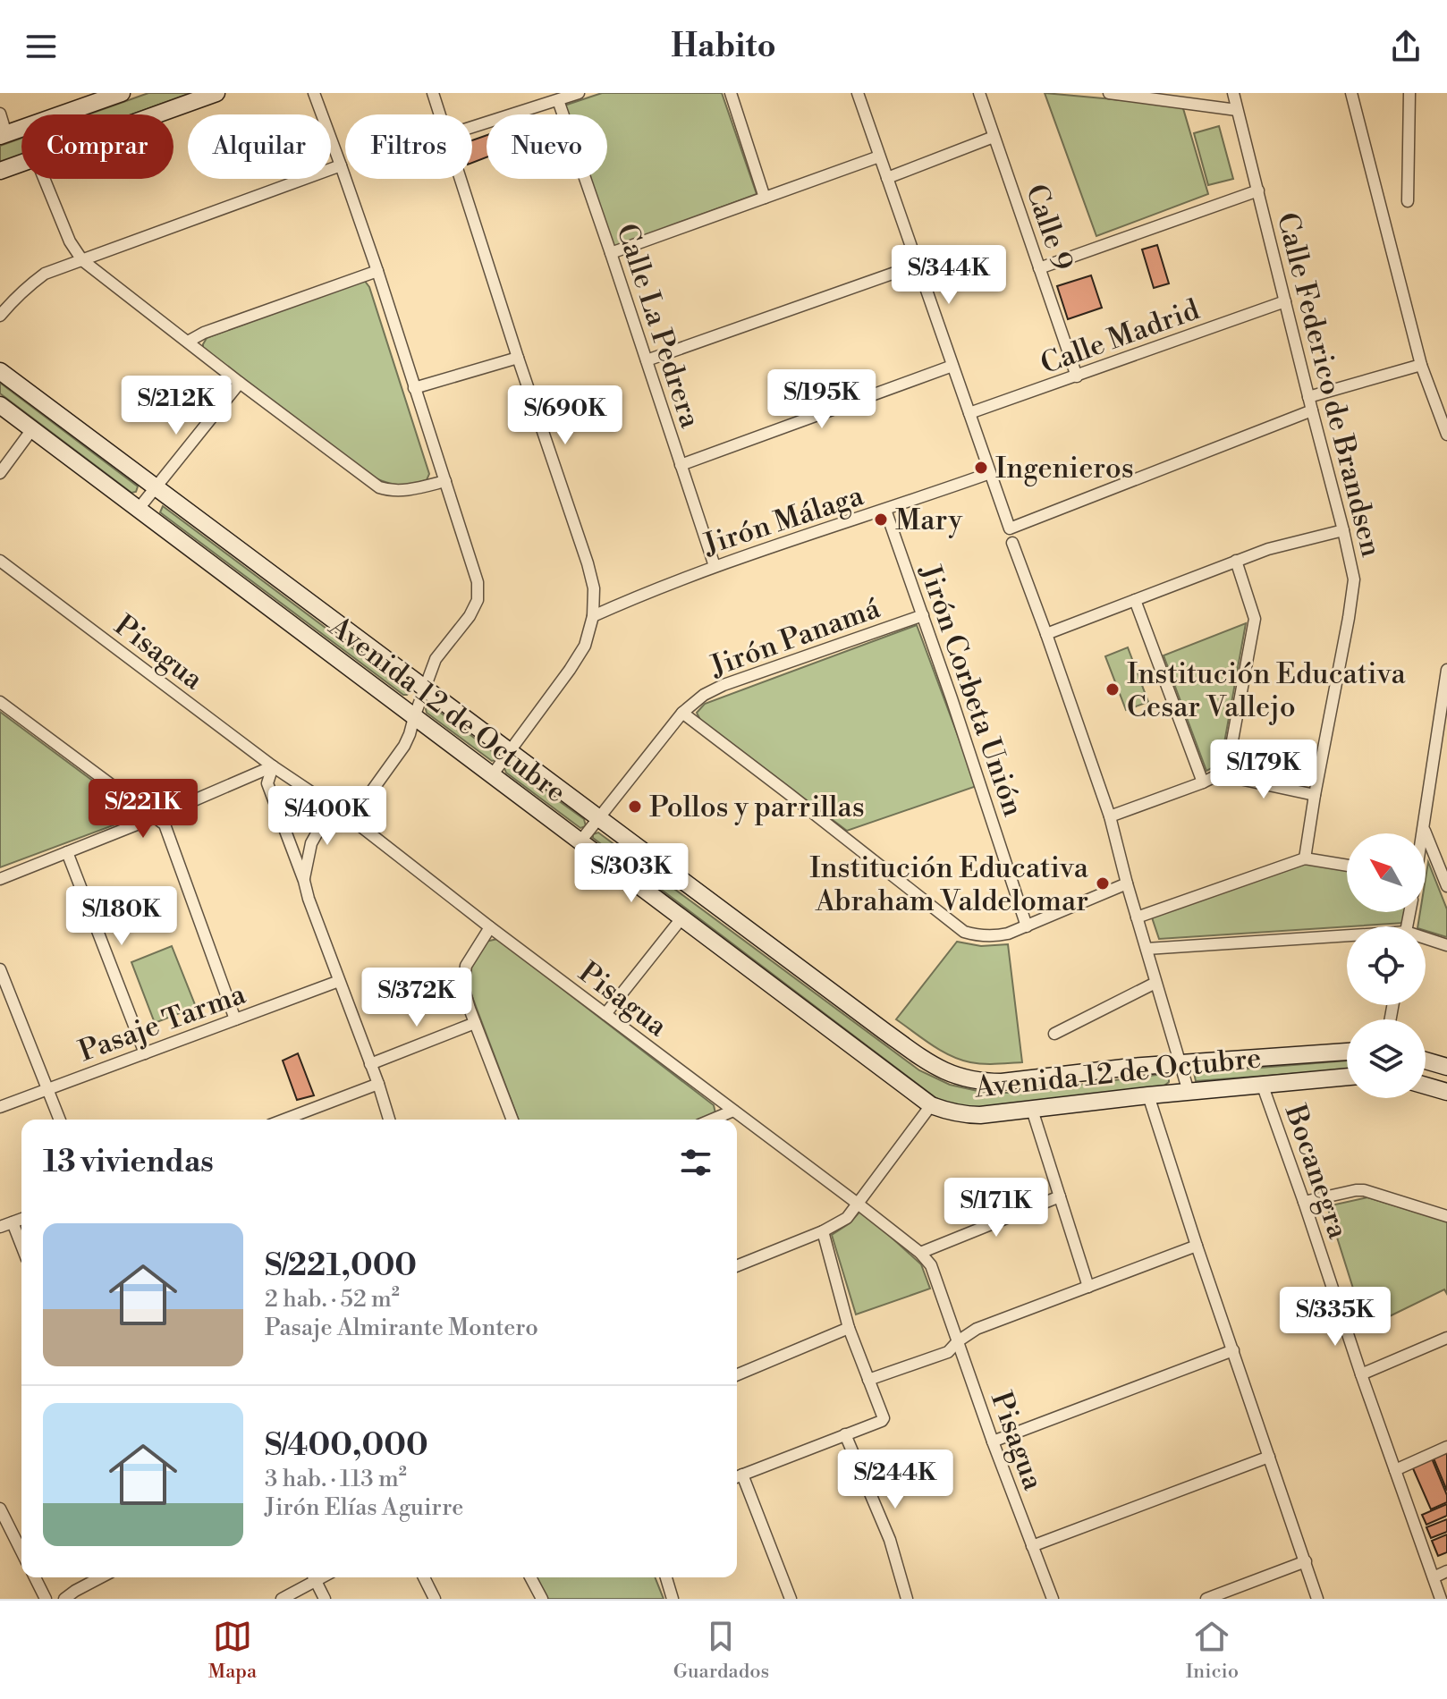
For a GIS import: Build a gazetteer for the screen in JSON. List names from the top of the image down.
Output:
{
  "streets": {
    "main road": ["Avenida 12 de Octubre"],
    "street": [
      "Calle 9",
      "Calle La Pedrera",
      "Calle Madrid",
      "Calle Federico de Brandsen",
      "Jirón Málaga",
      "Jirón Panamá",
      "Pisagua",
      "Jirón Corbeta Unión",
      "Pasaje Tarma",
      "Bocanegra"
    ]
  },
  "crossings": [
    ["Calle 9", "Calle Madrid"],
    ["Calle La Pedrera", "Jirón Málaga"],
    ["Calle Madrid", "Calle Federico de Brandsen"],
    ["Jirón Málaga", "Jirón Corbeta Unión"],
    ["Jirón Panamá", "Jirón Corbeta Unión"],
    ["Jirón Panamá", "Avenida 12 de Octubre"],
    ["Avenida 12 de Octubre", "Bocanegra"]
  ],
  "places": [
    "Ingenieros",
    "Mary",
    "Institución Educativa Cesar Vallejo",
    "Pollos y parrillas",
    "Institución Educativa Abraham Valdelomar"
  ],
  "north": "top left",
  "page": {
    "header": "Habito",
    "chip": [
      "Comprar",
      "Alquilar",
      "Filtros",
      "Nuevo"
    ],
    "price": [
      "S/344K",
      "S/195K",
      "S/212K",
      "S/690K",
      "S/179K",
      "S/221K",
      "S/400K",
      "S/303K",
      "S/180K",
      "S/372K",
      "S/171K",
      "S/335K",
      "S/244K"
    ],
    "heading": "13 viviendas",
    "list": [
      {
        "name": "S/221,000",
        "note": "2 hab. · 52 m² · Pasaje Almirante Montero"
      },
      {
        "name": "S/400,000",
        "note": "3 hab. · 113 m² · Jirón Elías Aguirre"
      }
    ],
    "tabs": ["Mapa", "Guardados", "Inicio"]
  }
}
